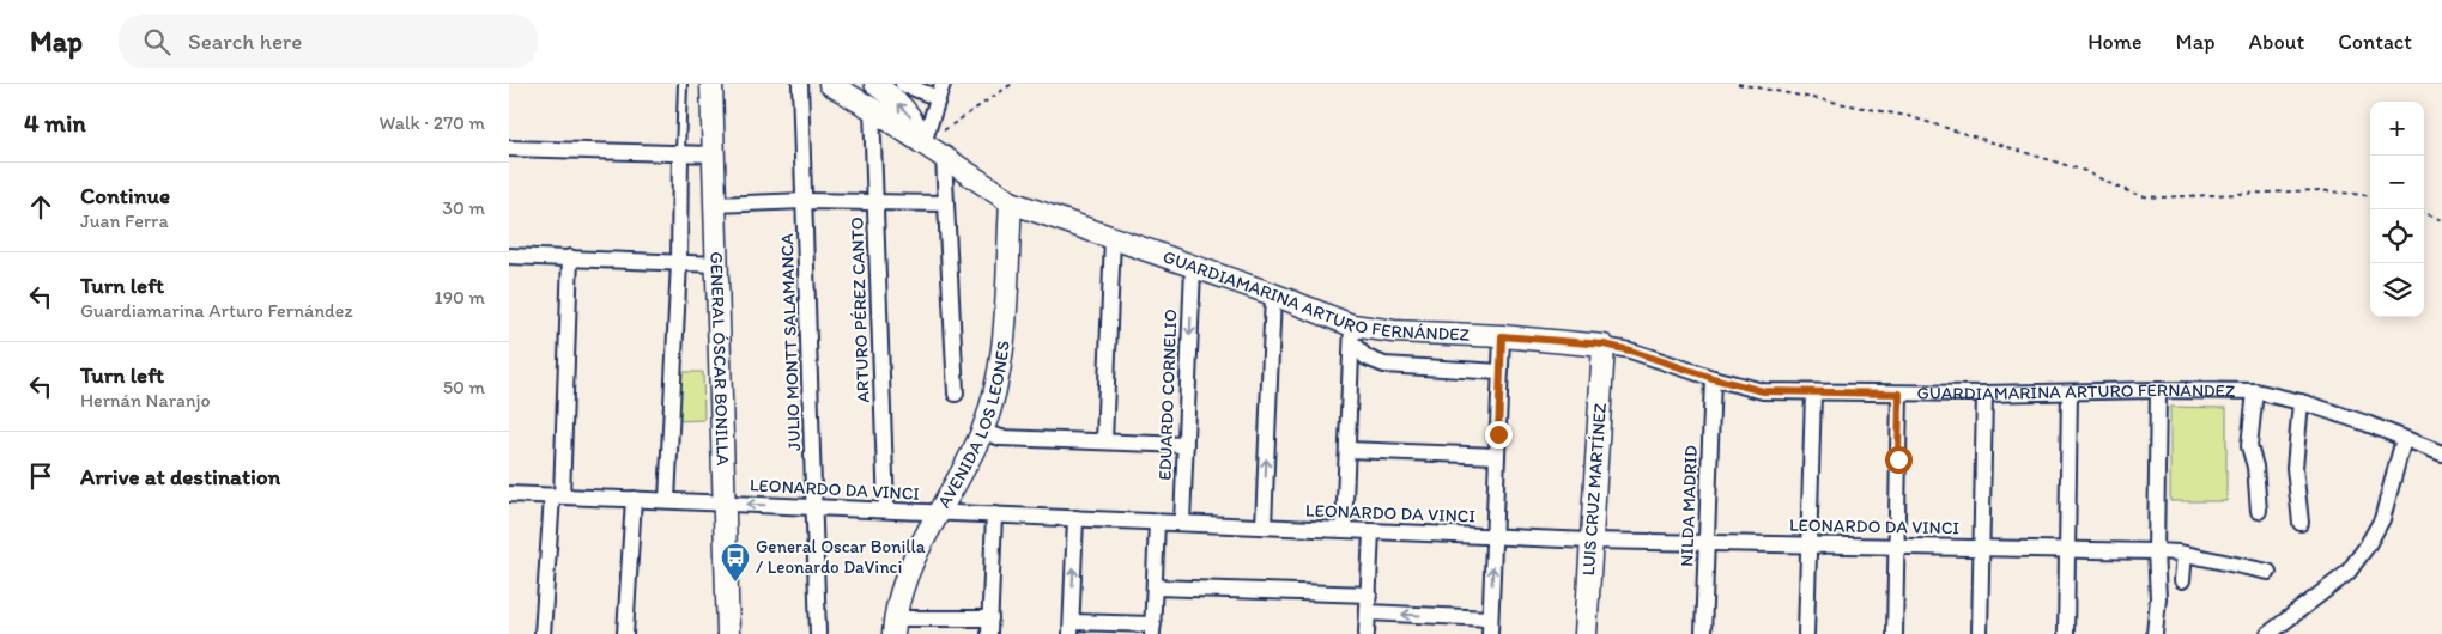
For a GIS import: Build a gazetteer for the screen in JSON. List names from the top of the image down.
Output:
{
  "streets": {
    "street": [
      "GUARDIAMARINA ARTURO FERNÁNDEZ",
      "ARTURO PÉREZ CANTO",
      "JULIO MONTT SALAMANCA",
      "GENERAL ÓSCAR BONILLA",
      "EDUARDO CORNELIO",
      "AVENIDA LOS LEONES",
      "LEONARDO DA VINCI",
      "LUIS CRUZ MARTÍNEZ",
      "NILDA MADRID"
    ]
  },
  "crossings": [
    ["GUARDIAMARINA ARTURO FERNÁNDEZ", "ARTURO PÉREZ CANTO"],
    ["GUARDIAMARINA ARTURO FERNÁNDEZ", "EDUARDO CORNELIO"],
    ["GUARDIAMARINA ARTURO FERNÁNDEZ", "AVENIDA LOS LEONES"],
    ["GUARDIAMARINA ARTURO FERNÁNDEZ", "LUIS CRUZ MARTÍNEZ"],
    ["GUARDIAMARINA ARTURO FERNÁNDEZ", "NILDA MADRID"],
    ["ARTURO PÉREZ CANTO", "LEONARDO DA VINCI"],
    ["JULIO MONTT SALAMANCA", "LEONARDO DA VINCI"],
    ["GENERAL ÓSCAR BONILLA", "LEONARDO DA VINCI"],
    ["EDUARDO CORNELIO", "LEONARDO DA VINCI"],
    ["AVENIDA LOS LEONES", "LEONARDO DA VINCI"],
    ["LEONARDO DA VINCI", "LUIS CRUZ MARTÍNEZ"],
    ["LEONARDO DA VINCI", "NILDA MADRID"]
  ],
  "places": {
    "bus stop": ["General Oscar Bonilla / Leonardo DaVinci"]
  },
  "page": {
    "header": "Map",
    "search": "Search here",
    "nav": [
      "Home",
      "Map",
      "About",
      "Contact"
    ],
    "heading": ["4 min", "Walk · 270 m"],
    "map_buttons": ["+", "−"],
    "list": [
      ["Continue", "Juan Ferra", "30 m"],
      ["Turn left", "Guardiamarina Arturo Fernández", "190 m"],
      ["Turn left", "Hernán Naranjo", "50 m"],
      "Arrive at destination"
    ]
  }
}
